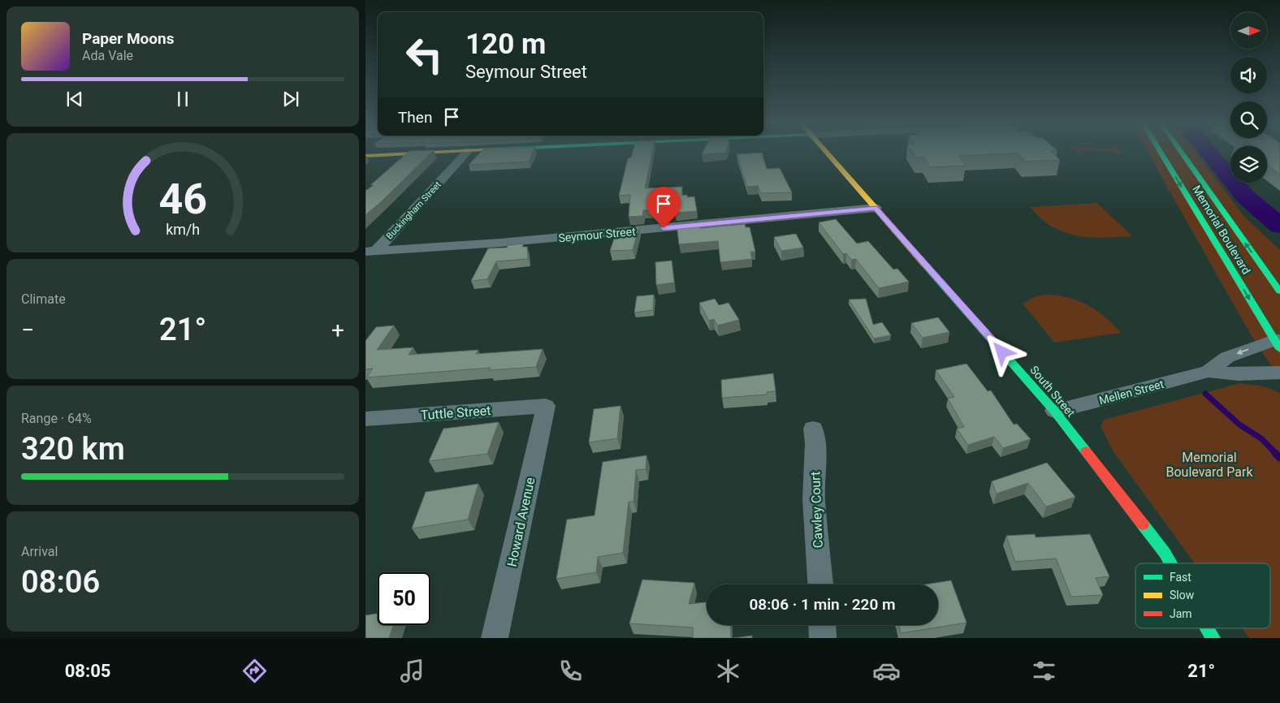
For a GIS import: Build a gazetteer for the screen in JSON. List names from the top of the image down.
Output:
{
  "streets": {
    "main road": ["Memorial Boulevard", "South Street"],
    "street": [
      "Buckingham Street",
      "Seymour Street",
      "Mellen Street",
      "Tuttle Street",
      "Cawley Court",
      "Howard Avenue"
    ]
  },
  "crossings": [
    ["Buckingham Street", "Seymour Street"],
    ["Memorial Boulevard", "Mellen Street"],
    ["Seymour Street", "South Street"],
    ["South Street", "Mellen Street"],
    ["Tuttle Street", "Howard Avenue"]
  ],
  "parks": ["Memorial Boulevard Park"],
  "legend": ["Fast", "Slow", "Jam"],
  "north": "right",
  "page": {
    "turn": ["120 m", "Seymour Street"],
    "song": ["Paper Moons", "Ada Vale"],
    "then": "Then",
    "tile": [
      "Climate",
      ["Range · 64%", "320 km"],
      ["Arrival", "08:06"]
    ],
    "heat": ["−", "21°", "+"],
    "limit": "50",
    "trip": "08:06 · 1 min · 220 m",
    "tabs": ["08:05", "21°"],
    "gauge": ["46", "km/h"]
  }
}
